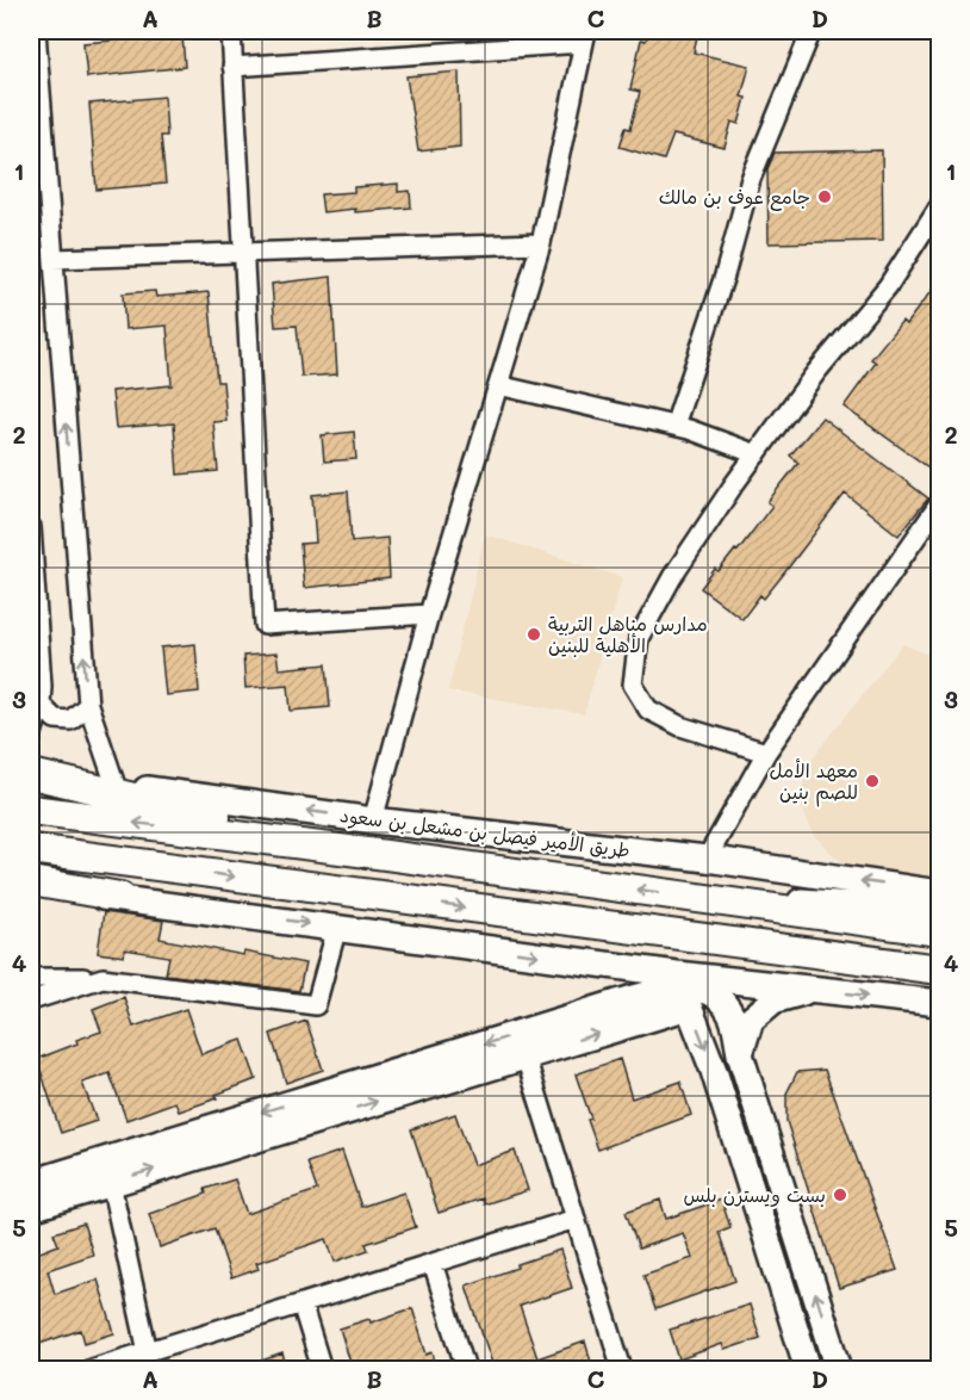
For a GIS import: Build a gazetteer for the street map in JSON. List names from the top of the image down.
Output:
{
  "streets": {
    "main road": ["طريق الأمير فيصل بن مشعل بن سعود"]
  },
  "places": [
    "جامع عوف بن مالك",
    "مدارس مناهل التربية الأهلية للبنين",
    "معهد الأمل للصم بنين",
    "بست ويسترن بلس"
  ],
  "grid": {
    "columns": [
      "A",
      "B",
      "C",
      "D"
    ],
    "rows": [
      "1",
      "2",
      "3",
      "4",
      "5"
    ]
  }
}
